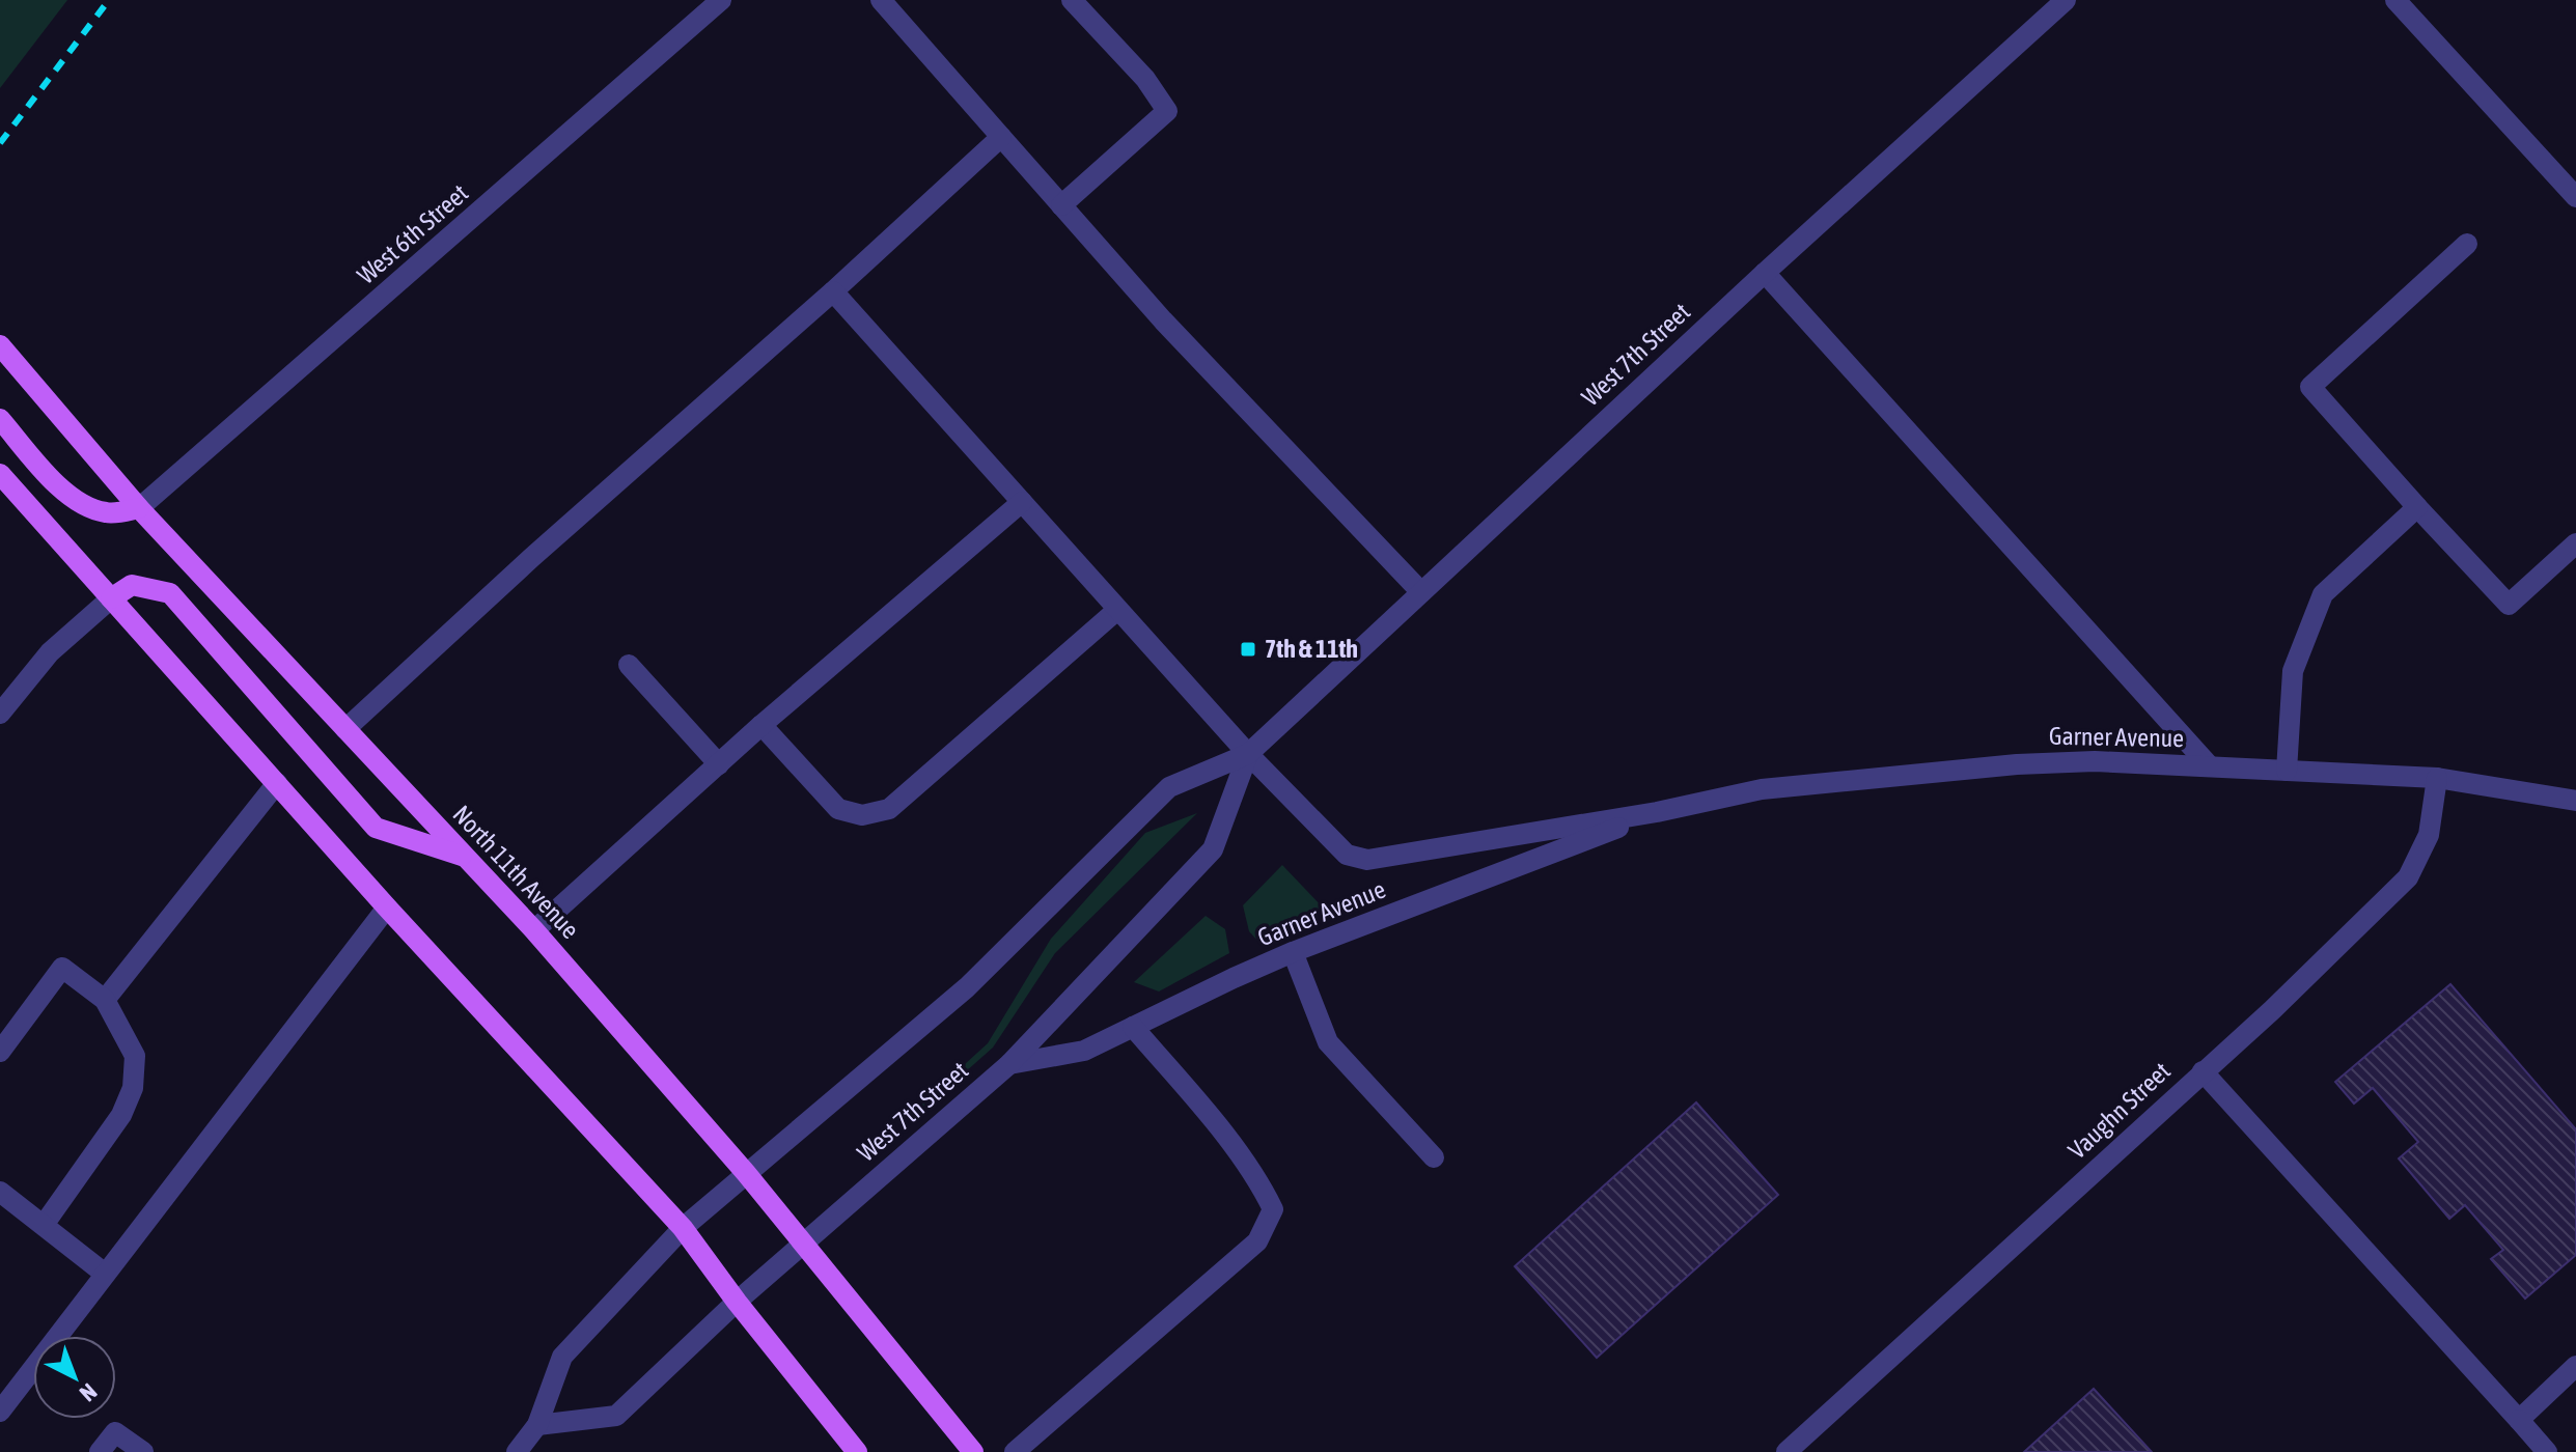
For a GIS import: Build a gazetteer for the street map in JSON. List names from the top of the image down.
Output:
{
  "streets": {
    "main road": ["North 11th Avenue"],
    "street": [
      "West 6th Street",
      "West 7th Street",
      "Garner Avenue",
      "Vaughn Street"
    ]
  },
  "crossings": [
    ["West 6th Street", "North 11th Avenue"],
    ["West 7th Street", "Garner Avenue"],
    ["West 7th Street", "North 11th Avenue"],
    ["Garner Avenue", "Vaughn Street"]
  ],
  "places": {
    "transit": ["7th & 11th"]
  },
  "north": "bottom right"
}
